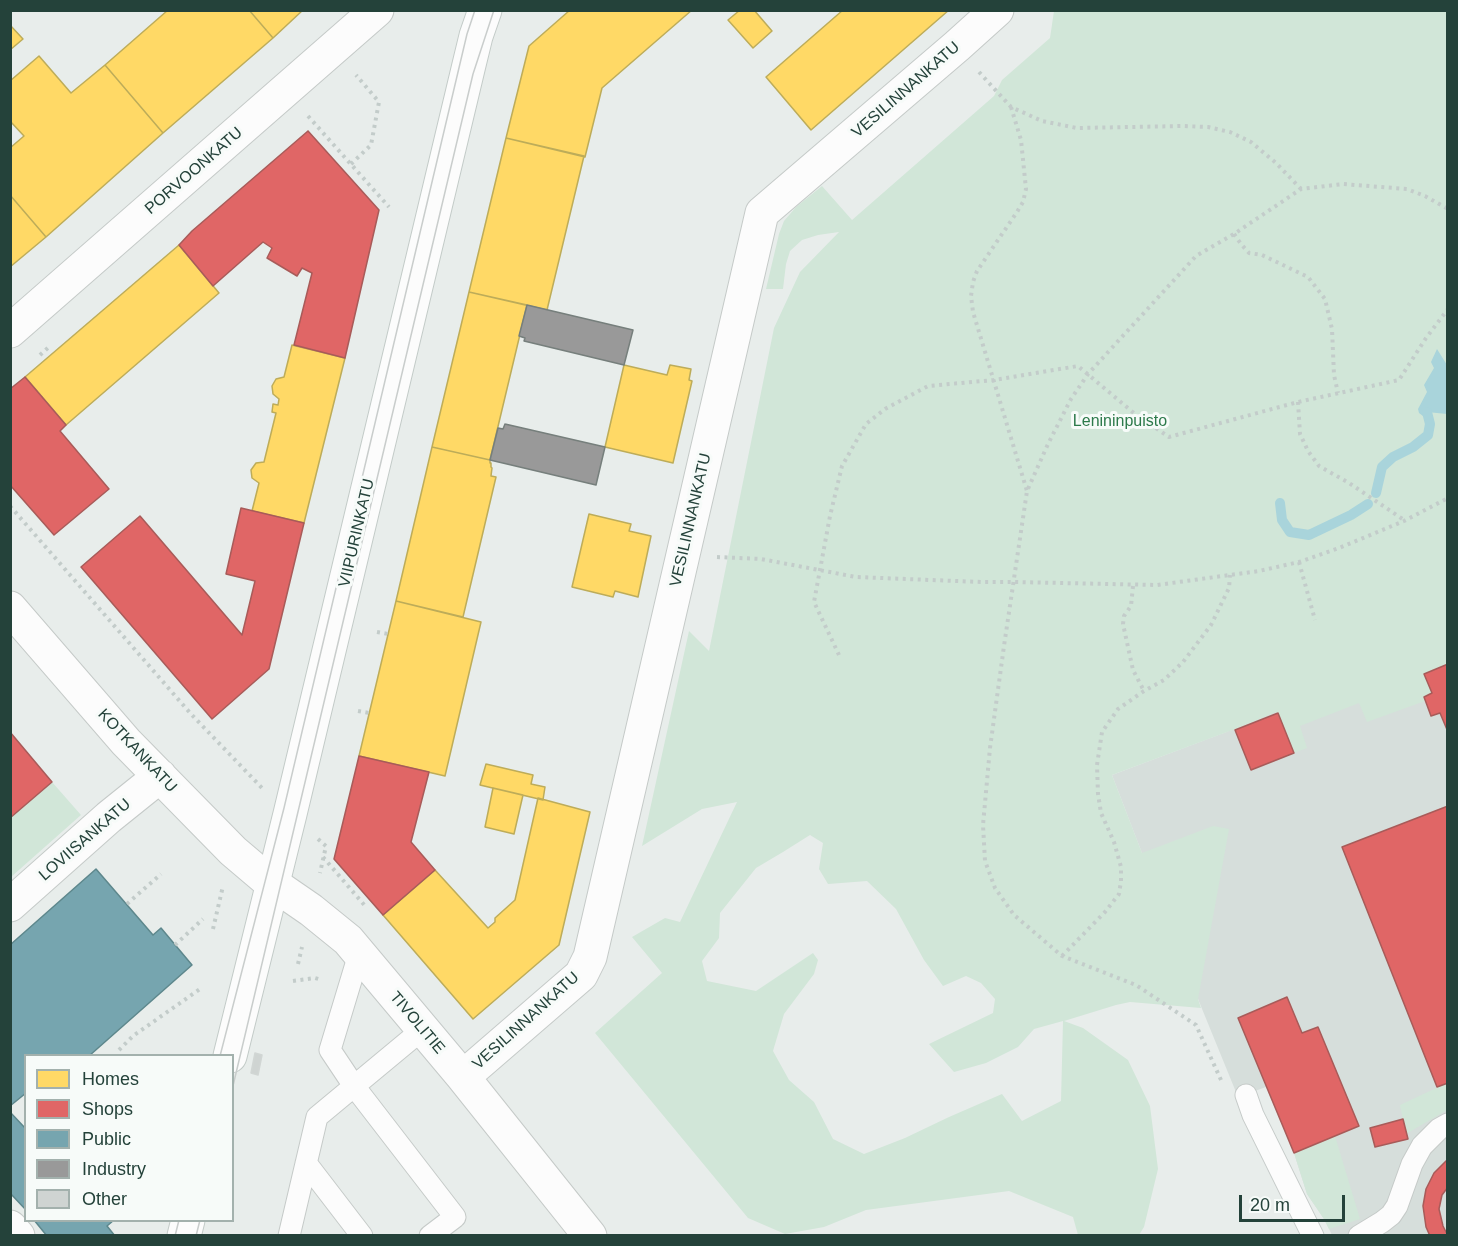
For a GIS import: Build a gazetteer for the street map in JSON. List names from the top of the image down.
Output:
{
  "streets": {
    "street": [
      "VESILINNANKATU",
      "PORVOONKATU",
      "VIIPURINKATU",
      "KOTKANKATU",
      "LOVIISANKATU",
      "TIVOLITIE"
    ]
  },
  "crossings": [
    ["VESILINNANKATU", "TIVOLITIE"],
    ["VIIPURINKATU", "KOTKANKATU"],
    ["VIIPURINKATU", "TIVOLITIE"],
    ["KOTKANKATU", "LOVIISANKATU"],
    ["KOTKANKATU", "TIVOLITIE"]
  ],
  "parks": ["Lenininpuisto"],
  "legend": [
    "Homes",
    "Shops",
    "Public",
    "Industry",
    "Other"
  ],
  "scale_bar": "20 m"
}
